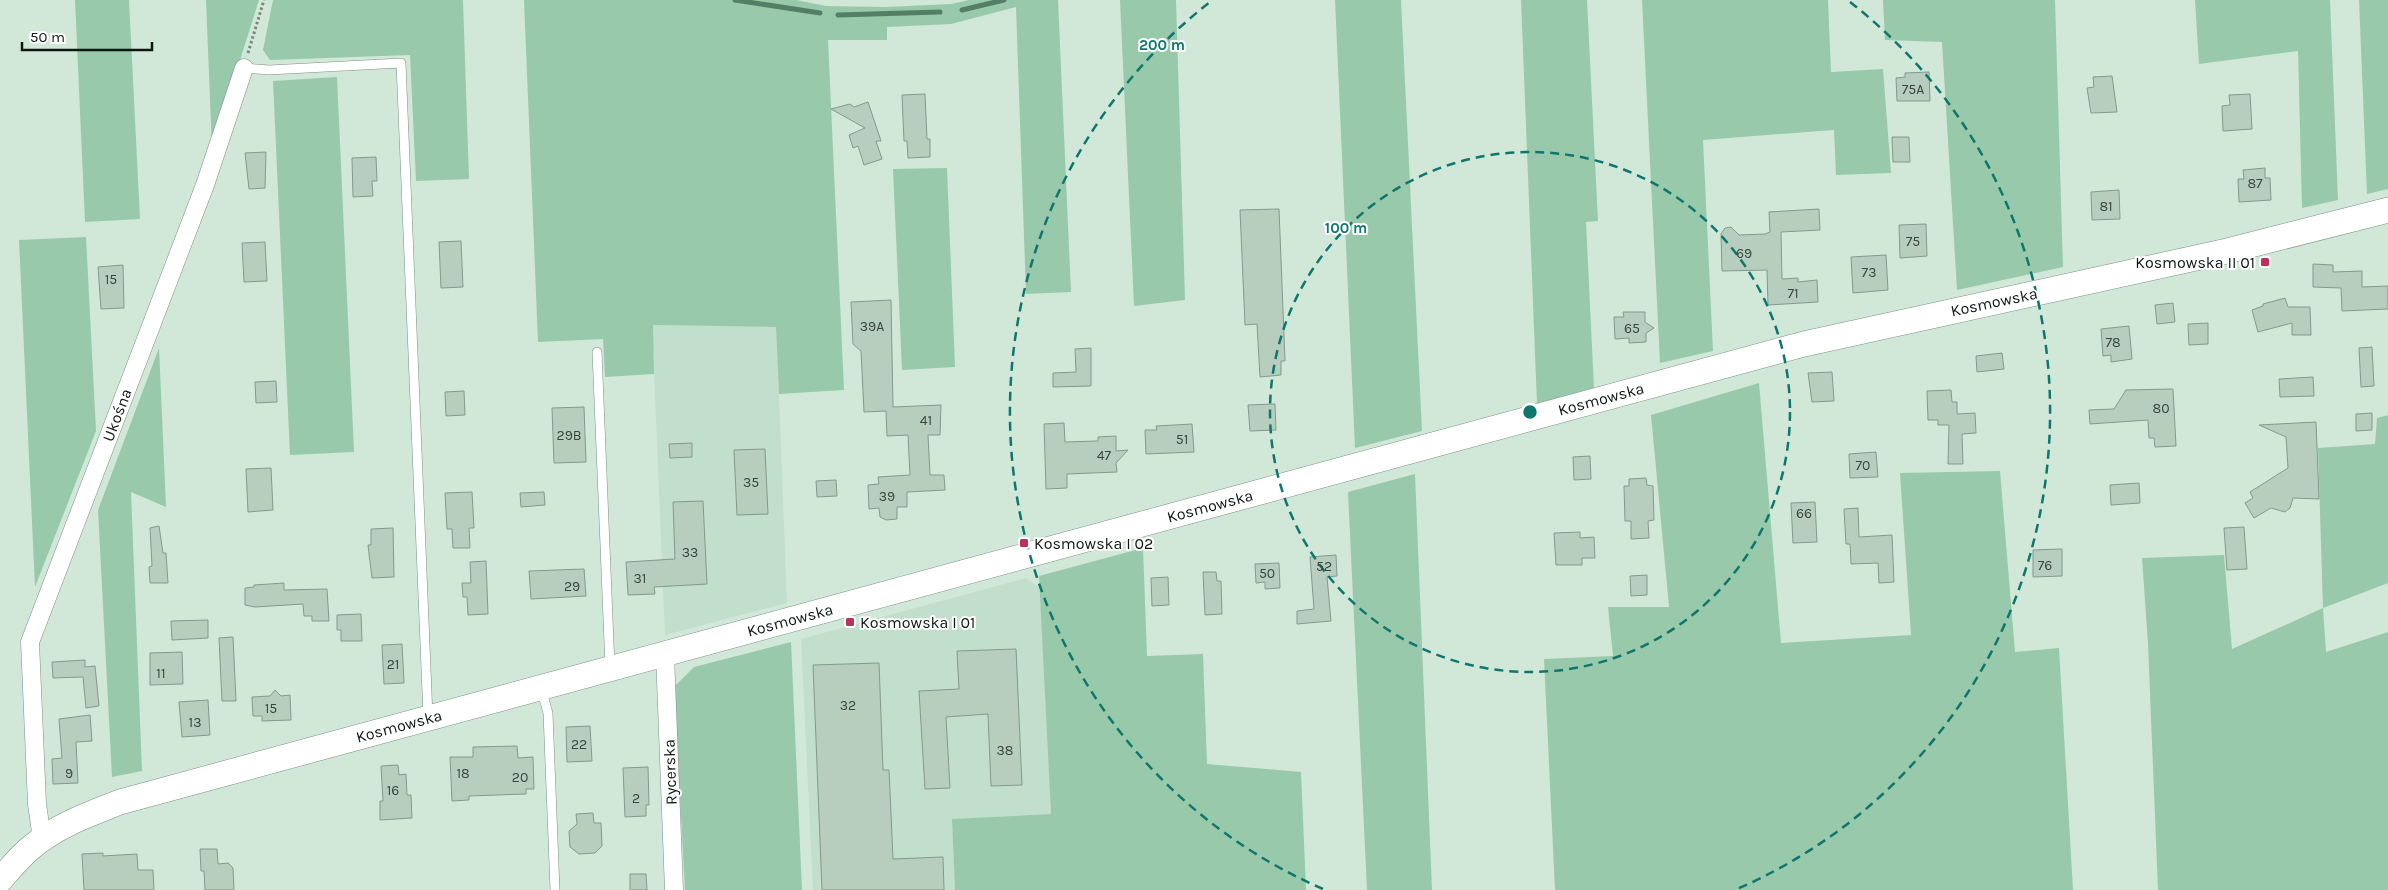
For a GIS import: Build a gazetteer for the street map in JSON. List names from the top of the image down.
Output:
{
  "streets": {
    "street": ["Kosmowska", "Ukośna", "Rycerska"]
  },
  "crossings": [
    ["Kosmowska", "Ukośna"],
    ["Kosmowska", "Rycerska"]
  ],
  "places": {
    "transit": ["Kosmowska II 01", "Kosmowska I 02", "Kosmowska I 01"]
  },
  "house_numbers": [
    "75A",
    "87",
    "81",
    "75",
    "69",
    "73",
    "15",
    "71",
    "39A",
    "65",
    "78",
    "80",
    "41",
    "29B",
    "51",
    "47",
    "70",
    "35",
    "39",
    "66",
    "33",
    "76",
    "52",
    "50",
    "31",
    "29",
    "21",
    "11",
    "32",
    "15",
    "13",
    "22",
    "38",
    "9",
    "18",
    "20",
    "16",
    "2"
  ],
  "scale_bar": "50 m",
  "rings": ["200 m", "100 m"]
}
